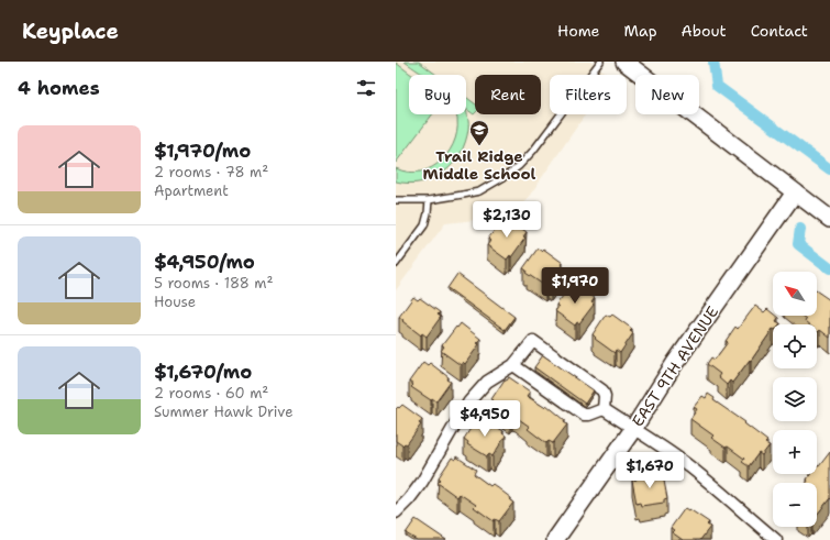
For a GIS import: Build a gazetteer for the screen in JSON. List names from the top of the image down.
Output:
{
  "streets": {
    "main road": ["EAST 9TH AVENUE"]
  },
  "places": {
    "school or university": ["Trail Ridge Middle School"]
  },
  "north": "top left",
  "page": {
    "header": "Keyplace",
    "nav": [
      "Home",
      "Map",
      "About",
      "Contact"
    ],
    "heading": "4 homes",
    "chip": [
      "Buy",
      "Rent",
      "Filters",
      "New"
    ],
    "list": [
      {
        "name": "$1,970/mo",
        "note": "2 rooms · 78 m² · Apartment"
      },
      {
        "name": "$4,950/mo",
        "note": "5 rooms · 188 m² · House"
      },
      {
        "name": "$1,670/mo",
        "note": "2 rooms · 60 m² · Summer Hawk Drive"
      }
    ],
    "price": [
      "$2,130",
      "$1,970",
      "$4,950",
      "$1,670"
    ],
    "map_buttons": ["+", "−"]
  }
}
